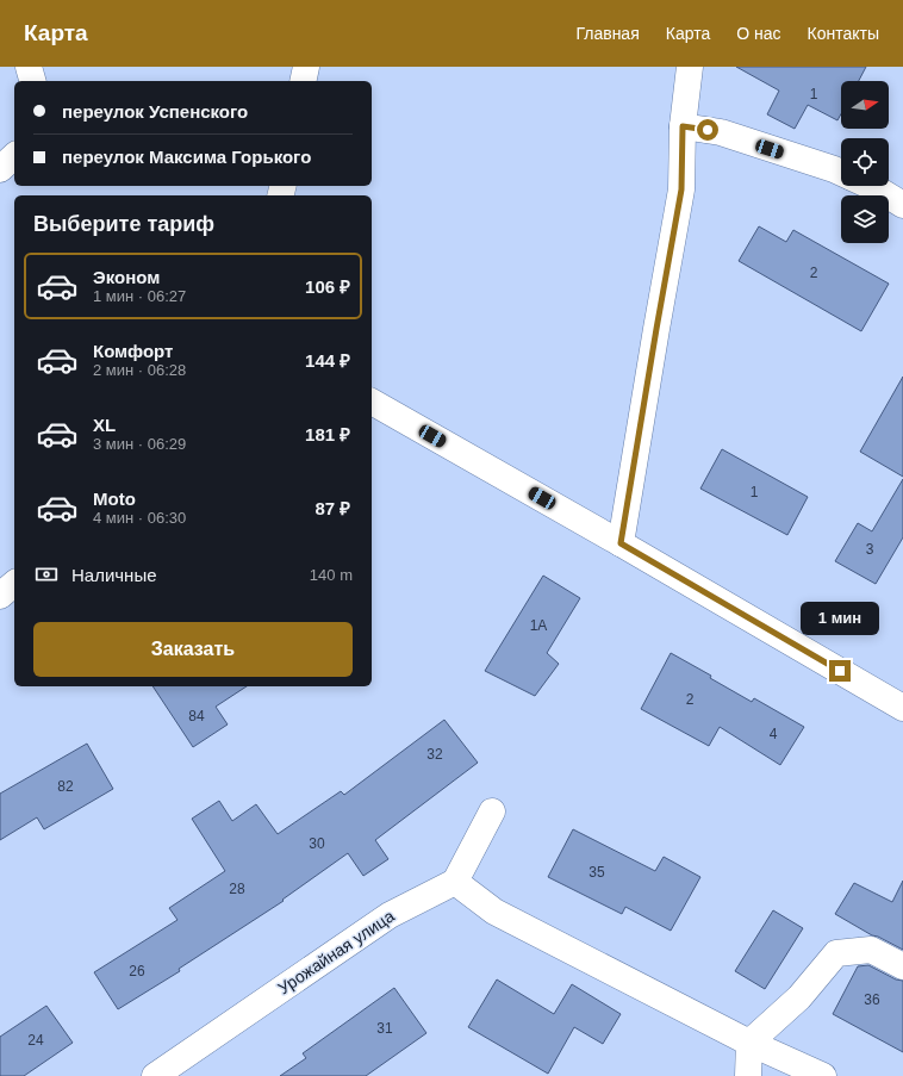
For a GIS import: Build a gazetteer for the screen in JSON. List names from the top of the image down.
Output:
{
  "streets": {
    "street": ["Урожайная улица"]
  },
  "house_numbers": [
    "1",
    "2",
    "1",
    "3",
    "1А",
    "2",
    "84",
    "4",
    "32",
    "82",
    "30",
    "35",
    "28",
    "26",
    "36",
    "31",
    "24"
  ],
  "north": "right",
  "page": {
    "header": "Карта",
    "nav": [
      "Главная",
      "Карта",
      "О нас",
      "Контакты"
    ],
    "banner": ["переулок Успенского", "переулок Максима Горького"],
    "heading": "Выберите тариф",
    "list": [
      {
        "name": "Эконом",
        "note": "1 мин · 06:27",
        "value": "106 ₽"
      },
      {
        "name": "Комфорт",
        "note": "2 мин · 06:28",
        "value": "144 ₽"
      },
      {
        "name": "XL",
        "note": "3 мин · 06:29",
        "value": "181 ₽"
      },
      {
        "name": "Moto",
        "note": "4 мин · 06:30",
        "value": "87 ₽"
      }
    ],
    "pay": ["Наличные", "140 m"],
    "bubble": "1 мин",
    "buttons": "Заказать"
  }
}
